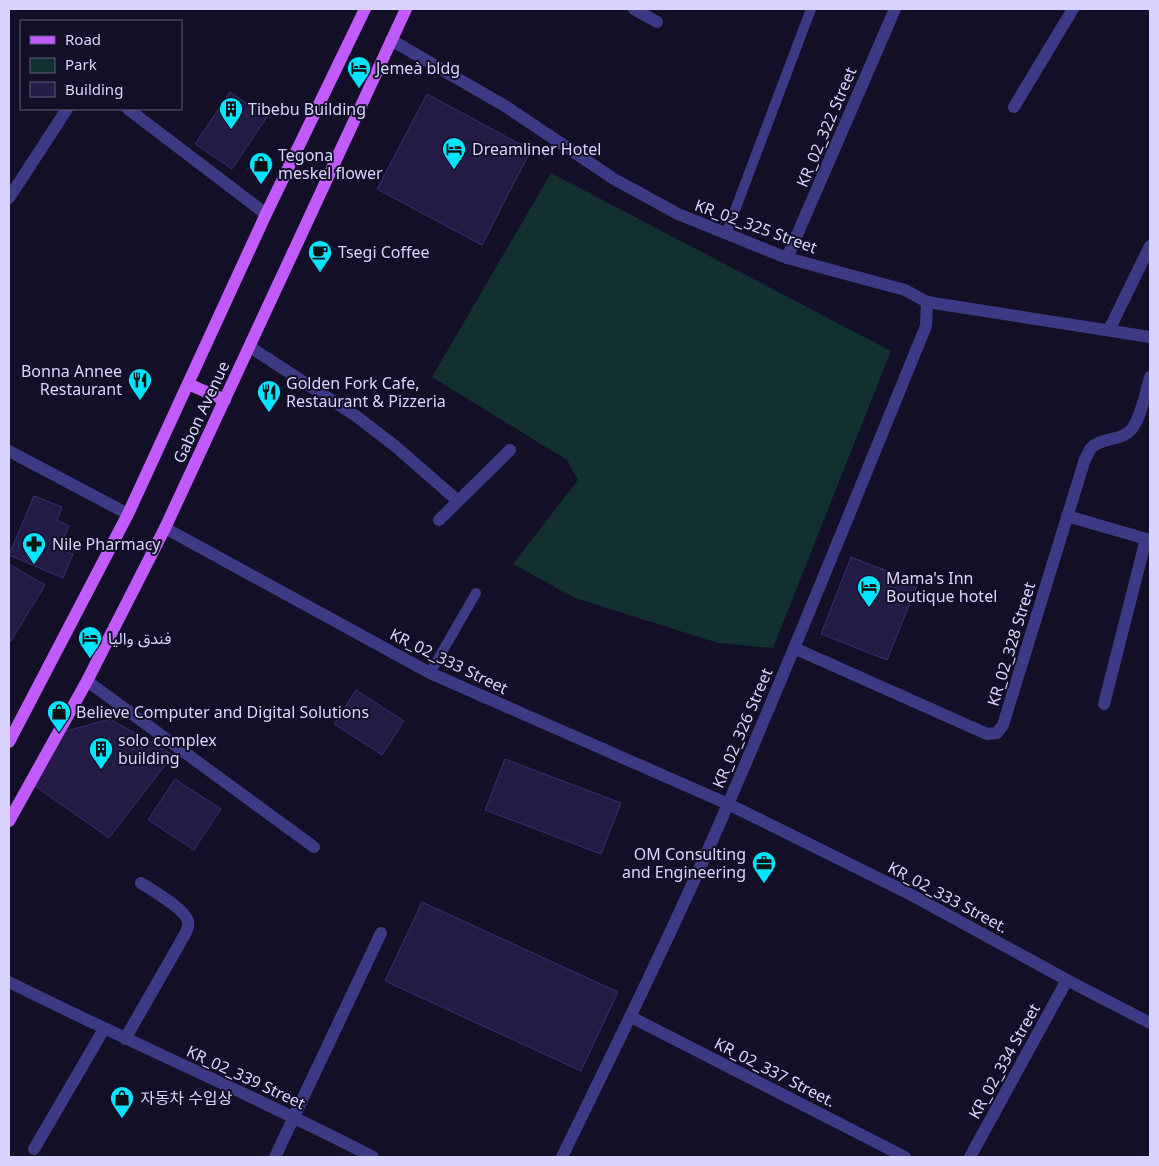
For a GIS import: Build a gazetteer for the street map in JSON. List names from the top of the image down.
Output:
{
  "streets": {
    "main road": ["Gabon Avenue"],
    "street": [
      "KR_02_322 Street",
      "KR_02_325 Street",
      "KR_02_328 Street",
      "KR_02_333 Street",
      "KR_02_326 Street",
      "KR_02_333 Street.",
      "KR_02_334 Street",
      "KR_02_337 Street.",
      "KR_02_339 Street"
    ]
  },
  "crossings": [
    ["KR_02_322 Street", "KR_02_325 Street"],
    ["KR_02_325 Street", "Gabon Avenue"],
    ["KR_02_325 Street", "KR_02_326 Street"],
    ["Gabon Avenue", "KR_02_333 Street"],
    ["KR_02_328 Street", "KR_02_326 Street"],
    ["KR_02_333 Street", "KR_02_326 Street"],
    ["KR_02_333 Street", "KR_02_333 Street."],
    ["KR_02_326 Street", "KR_02_333 Street."],
    ["KR_02_326 Street", "KR_02_337 Street."],
    ["KR_02_333 Street.", "KR_02_334 Street"]
  ],
  "places": {
    "hotel": [
      "Jemeà bldg",
      "Dreamliner Hotel",
      "Mama's Inn Boutique hotel",
      "فندق واليا"
    ],
    "building": ["Tibebu Building", "solo complex building"],
    "shop": ["Tegona meskel flower", "Believe Computer and Digital Solutions", "자동차 수입상"],
    "cafe": ["Tsegi Coffee"],
    "restaurant": ["Bonna Annee Restaurant", "Golden Fork Cafe, Restaurant & Pizzeria"],
    "pharmacy": ["Nile Pharmacy"],
    "office": ["OM Consulting and Engineering"]
  },
  "legend": ["Road", "Park", "Building"]
}
